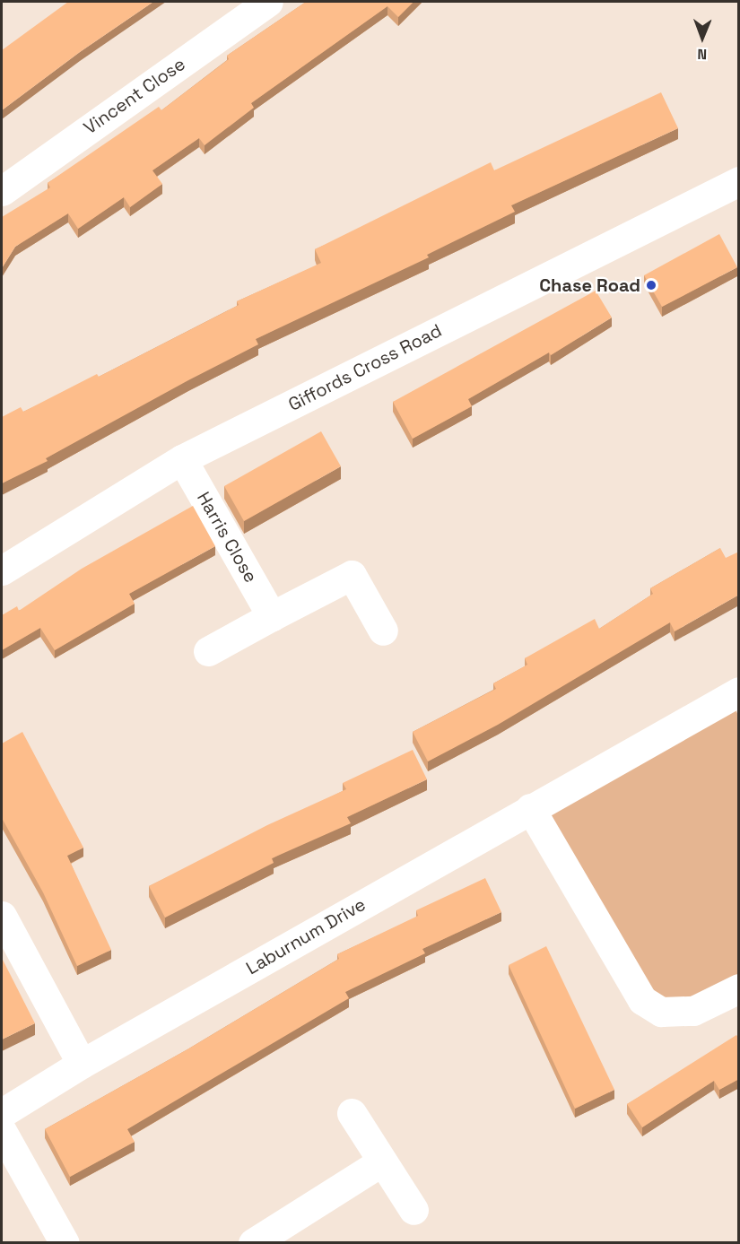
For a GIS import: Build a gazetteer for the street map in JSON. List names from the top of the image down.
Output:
{
  "streets": {
    "street": [
      "Vincent Close",
      "Giffords Cross Road",
      "Harris Close",
      "Laburnum Drive"
    ]
  },
  "crossings": [
    ["Giffords Cross Road", "Harris Close"]
  ],
  "places": ["Chase Road"],
  "north": "bottom"
}
